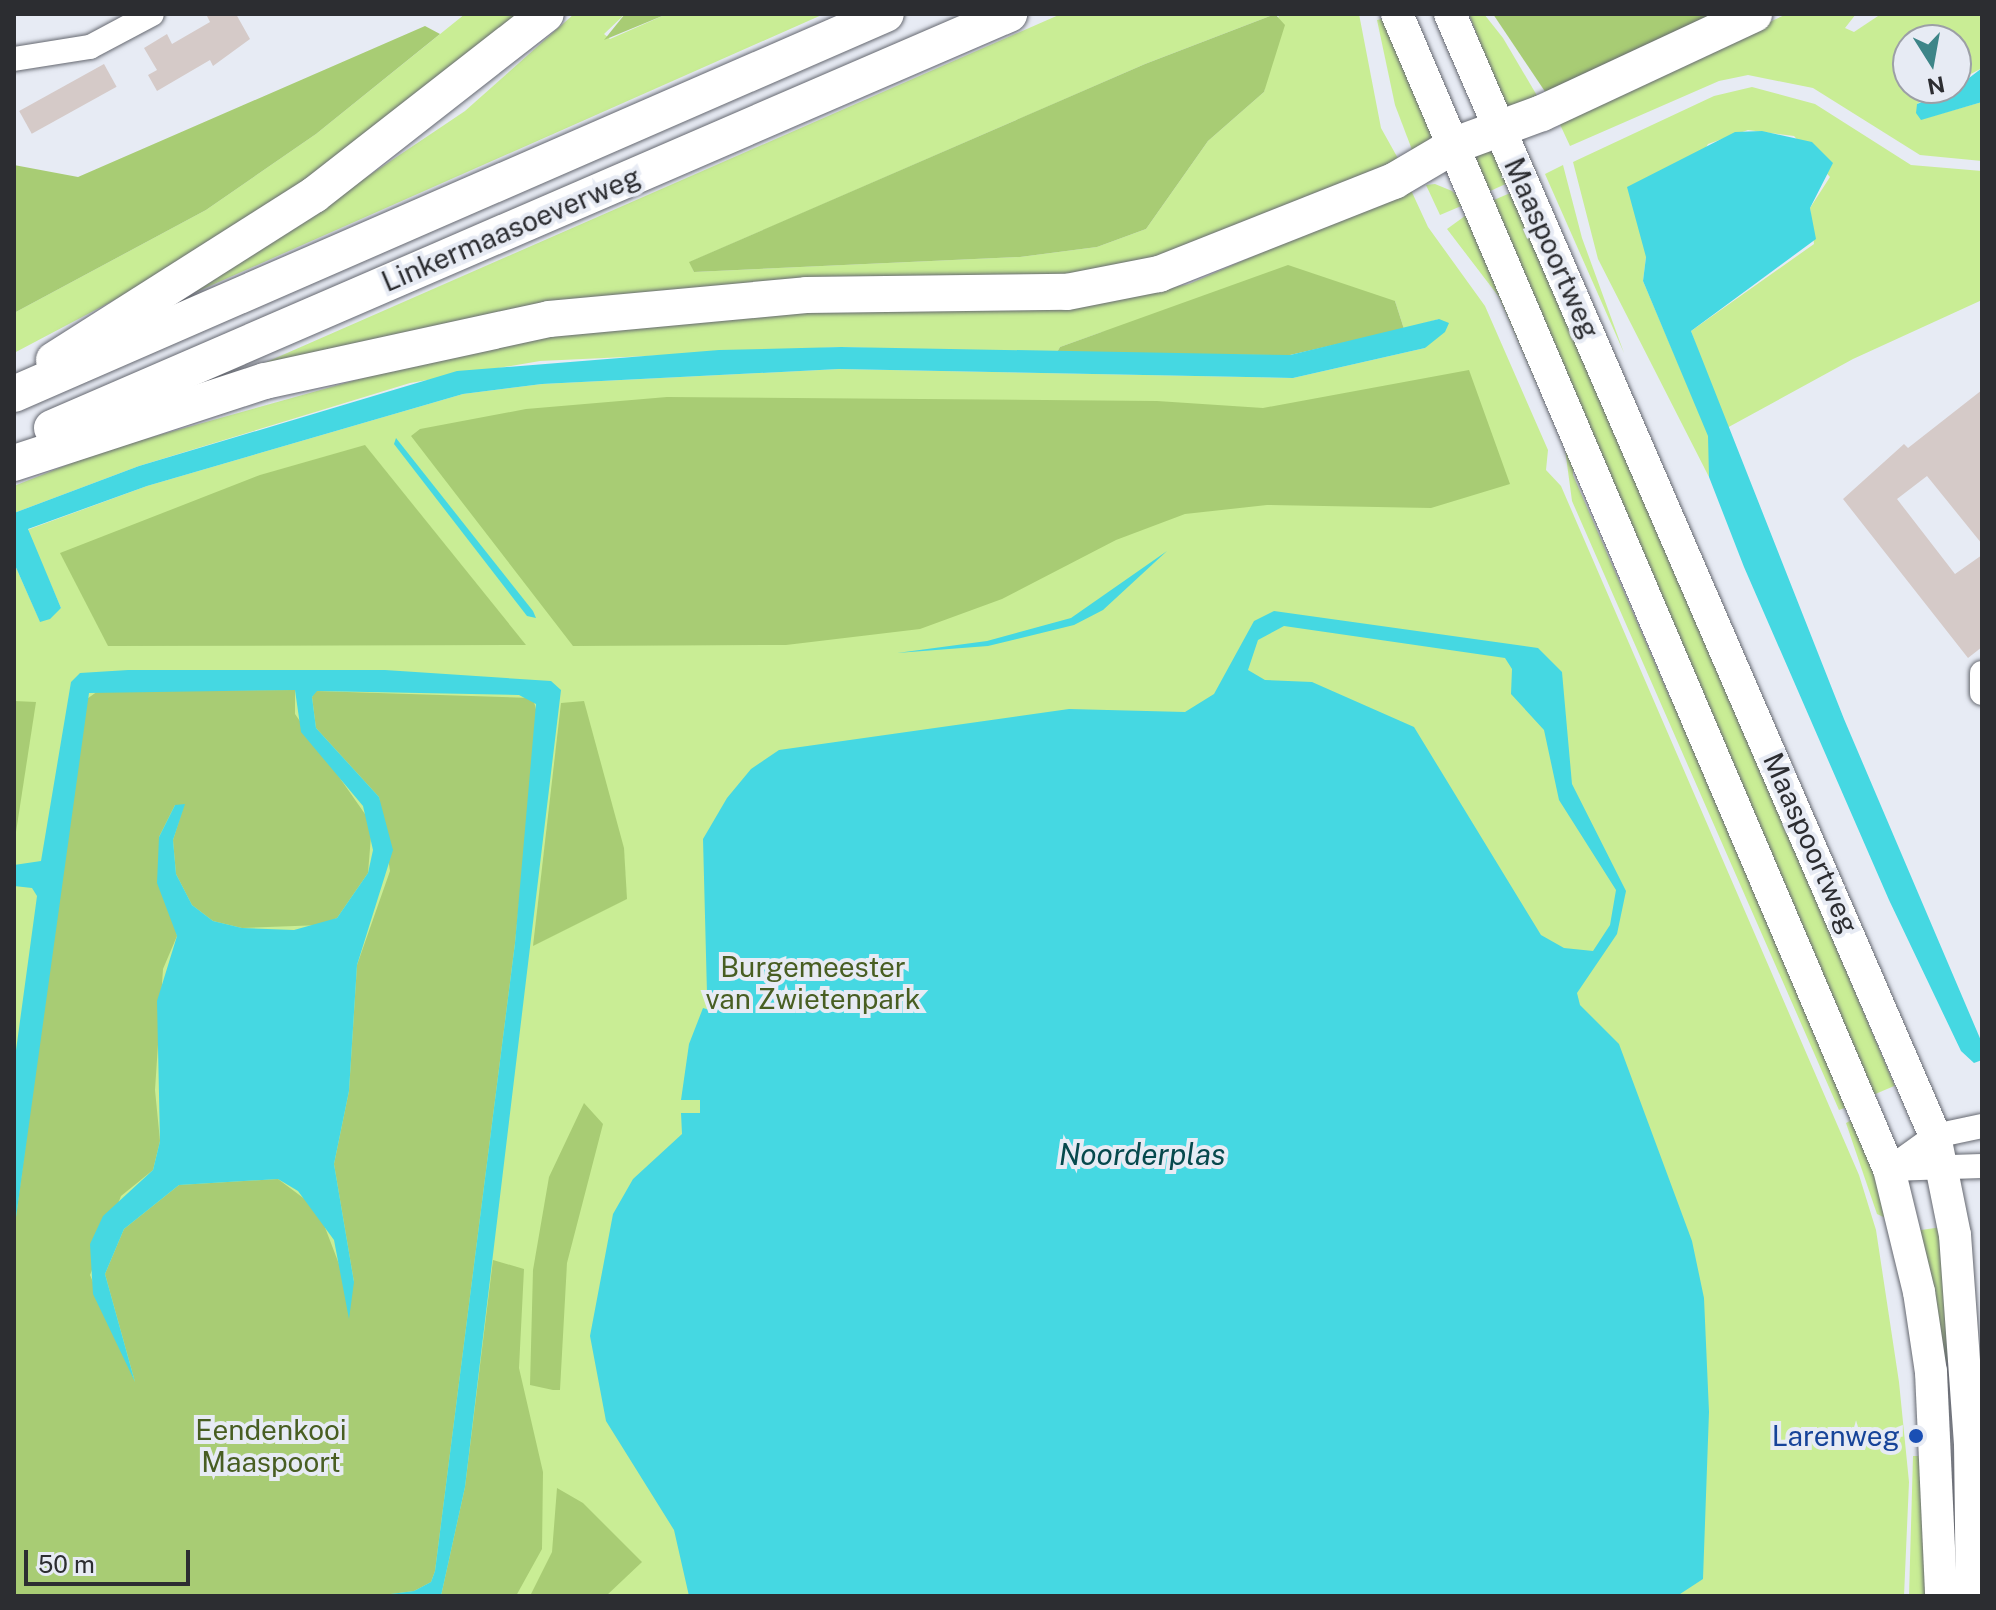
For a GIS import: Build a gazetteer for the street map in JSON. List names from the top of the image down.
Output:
{
  "streets": {
    "highway": ["Linkermaasoeverweg"],
    "main road": ["Maaspoortweg"]
  },
  "water": ["Noorderplas"],
  "parks": ["Burgemeester van Zwietenpark", "Eendenkooi Maaspoort"],
  "places": ["Larenweg"],
  "scale_bar": "50 m",
  "north": "bottom"
}
